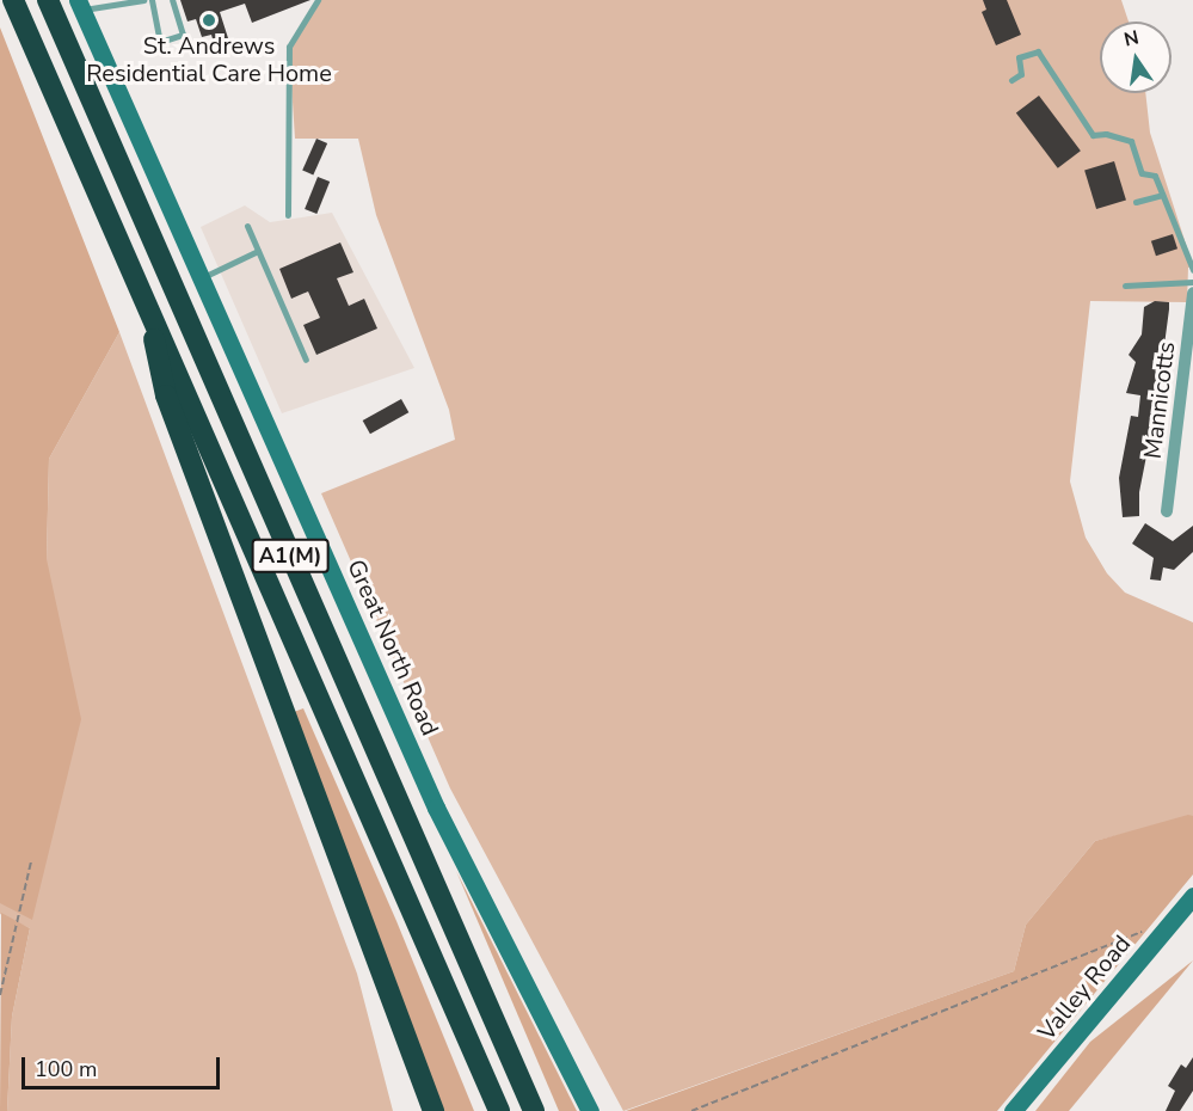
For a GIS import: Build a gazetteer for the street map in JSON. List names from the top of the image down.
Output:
{
  "streets": {
    "highway": ["A1(M)"],
    "main road": ["Great North Road", "Valley Road"],
    "street": ["Mannicotts"]
  },
  "places": ["St. Andrews Residential Care Home"],
  "scale_bar": "100 m",
  "north": "top"
}
